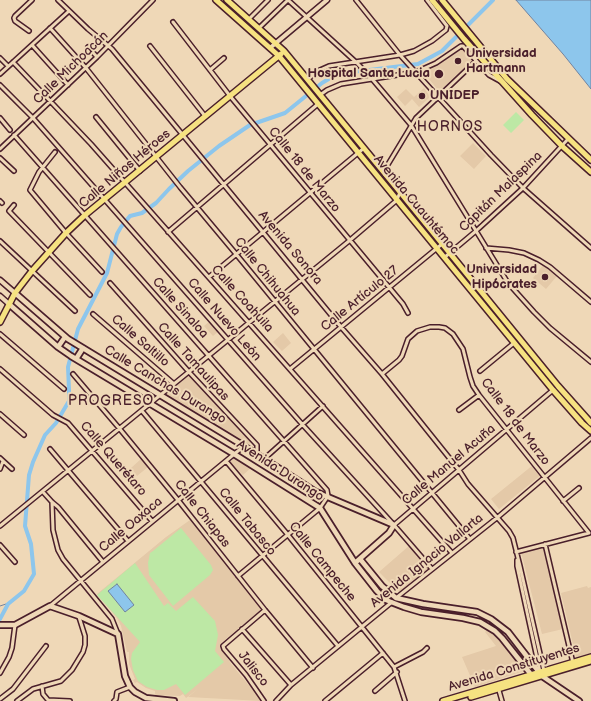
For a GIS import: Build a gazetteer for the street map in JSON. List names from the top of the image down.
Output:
{
  "streets": {
    "main road": [
      "Calle Niños Héroes",
      "Avenida Cuauhtémoc",
      "Calle Canchas Durango",
      "Avenida Durango",
      "Avenida Constituyentes"
    ],
    "street": [
      "Calle Michoacán",
      "Calle 18 de Marzo",
      "Capitán Malaspina",
      "Avenida Sonora",
      "Calle Chihuahua",
      "Calle Coahuila",
      "Calle Artículo 27",
      "Calle Sinaloa",
      "Calle Nuevo León",
      "Calle Saltillo",
      "Calle Tamaulipas",
      "Calle Querétaro",
      "Calle Manuel Acuña",
      "Calle Chiapas",
      "Calle Tabasco",
      "Calle Oaxaca",
      "Avenida Ignacio Vallarta",
      "Calle Campeche",
      "Jalisco"
    ]
  },
  "crossings": [
    ["Calle Michoacán", "Avenida Sonora"],
    ["Calle Michoacán", "Calle Chihuahua"],
    ["Calle Michoacán", "Calle Coahuila"],
    ["Calle Michoacán", "Calle Sinaloa"],
    ["Calle Michoacán", "Calle Nuevo León"],
    ["Calle Niños Héroes", "Calle 18 de Marzo"],
    ["Calle Niños Héroes", "Avenida Cuauhtémoc"],
    ["Calle Niños Héroes", "Avenida Sonora"],
    ["Calle Niños Héroes", "Calle Chihuahua"],
    ["Calle Niños Héroes", "Calle Coahuila"],
    ["Calle Niños Héroes", "Calle Sinaloa"],
    ["Calle Niños Héroes", "Calle Nuevo León"],
    ["Calle Niños Héroes", "Calle Canchas Durango"],
    ["Calle Niños Héroes", "Avenida Durango"],
    ["Calle 18 de Marzo", "Avenida Sonora"],
    ["Calle 18 de Marzo", "Calle Artículo 27"],
    ["Calle 18 de Marzo", "Calle Manuel Acuña"],
    ["Calle 18 de Marzo", "Avenida Ignacio Vallarta"],
    ["Capitán Malaspina", "Avenida Cuauhtémoc"],
    ["Avenida Cuauhtémoc", "Calle Artículo 27"],
    ["Avenida Cuauhtémoc", "Calle Manuel Acuña"],
    ["Avenida Sonora", "Calle Artículo 27"],
    ["Avenida Sonora", "Calle Manuel Acuña"],
    ["Avenida Sonora", "Avenida Ignacio Vallarta"],
    ["Avenida Sonora", "Avenida Constituyentes"],
    ["Calle Chihuahua", "Calle Artículo 27"],
    ["Calle Chihuahua", "Calle Manuel Acuña"],
    ["Calle Chihuahua", "Avenida Ignacio Vallarta"],
    ["Calle Coahuila", "Calle Artículo 27"],
    ["Calle Coahuila", "Calle Manuel Acuña"],
    ["Calle Coahuila", "Avenida Ignacio Vallarta"],
    ["Calle Sinaloa", "Calle Canchas Durango"],
    ["Calle Sinaloa", "Avenida Durango"],
    ["Calle Nuevo León", "Calle Manuel Acuña"],
    ["Calle Nuevo León", "Avenida Durango"],
    ["Calle Nuevo León", "Avenida Ignacio Vallarta"],
    ["Calle Tamaulipas", "Calle Canchas Durango"],
    ["Calle Canchas Durango", "Avenida Durango"],
    ["Calle Canchas Durango", "Calle Oaxaca"],
    ["Calle Querétaro", "Calle Oaxaca"],
    ["Calle Manuel Acuña", "Avenida Durango"],
    ["Avenida Durango", "Calle Oaxaca"],
    ["Avenida Durango", "Avenida Ignacio Vallarta"],
    ["Avenida Durango", "Avenida Constituyentes"],
    ["Calle Chiapas", "Calle Oaxaca"],
    ["Calle Chiapas", "Avenida Ignacio Vallarta"],
    ["Calle Tabasco", "Calle Oaxaca"],
    ["Calle Tabasco", "Avenida Ignacio Vallarta"],
    ["Calle Oaxaca", "Calle Campeche"],
    ["Avenida Ignacio Vallarta", "Calle Campeche"]
  ],
  "districts": ["HORNOS", "PROGRESO"],
  "places": [
    "Universidad Hartmann",
    "Hospital Santa Lucia",
    "UNIDEP",
    "Universidad Hipócrates"
  ]
}
